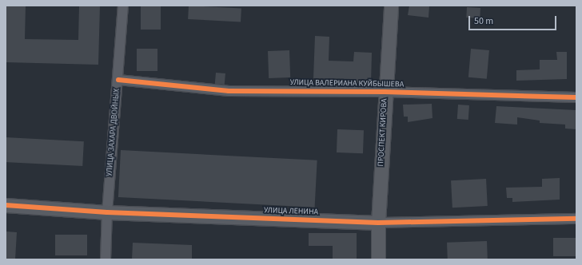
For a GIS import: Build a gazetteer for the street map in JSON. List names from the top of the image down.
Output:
{
  "streets": {
    "street": [
      "УЛИЦА ВАЛЕРИАНА КУЙБЫШЕВА",
      "УЛИЦА ЗАХАРА ДВОЙНЫХ",
      "ПРОСПЕКТ КИРОВА",
      "УЛИЦА ЛЕНИНА"
    ]
  },
  "crossings": [
    ["УЛИЦА ВАЛЕРИАНА КУЙБЫШЕВА", "УЛИЦА ЗАХАРА ДВОЙНЫХ"],
    ["УЛИЦА ВАЛЕРИАНА КУЙБЫШЕВА", "ПРОСПЕКТ КИРОВА"],
    ["УЛИЦА ЗАХАРА ДВОЙНЫХ", "УЛИЦА ЛЕНИНА"],
    ["ПРОСПЕКТ КИРОВА", "УЛИЦА ЛЕНИНА"]
  ],
  "scale_bar": "50 m"
}
